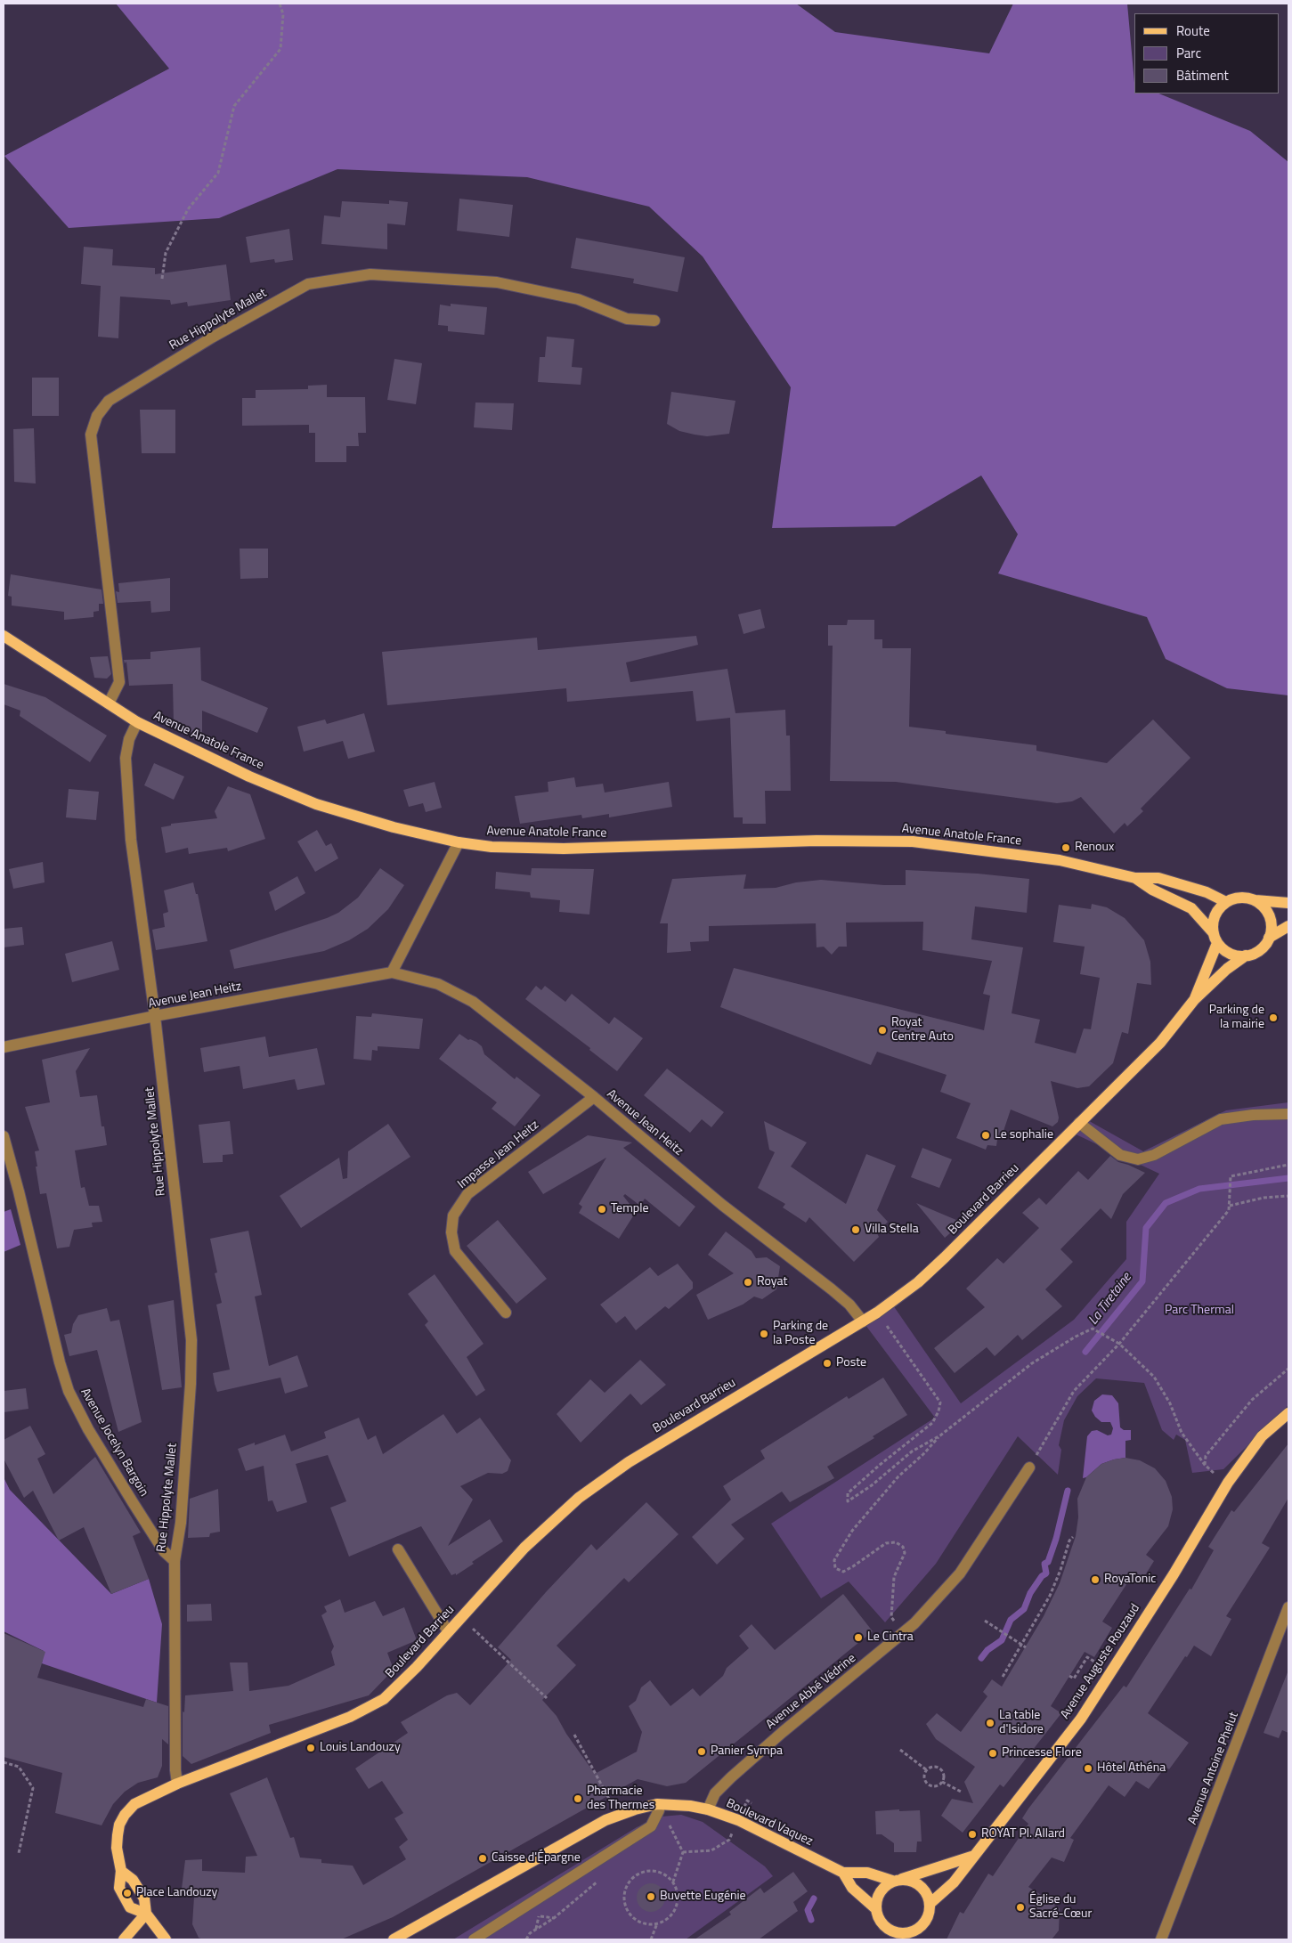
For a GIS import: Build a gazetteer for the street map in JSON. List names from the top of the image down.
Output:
{
  "streets": {
    "main road": [
      "Avenue Anatole France",
      "Boulevard Barrieu",
      "Avenue Auguste Rouzaud",
      "Boulevard Vaquez"
    ],
    "street": [
      "Rue Hippolyte Mallet",
      "Avenue Jean Heitz",
      "Impasse Jean Heitz",
      "Avenue Jocelyn Bargoin",
      "Avenue Abbé Védrine",
      "Avenue Antoine Phelut"
    ]
  },
  "crossings": [
    ["Rue Hippolyte Mallet", "Avenue Anatole France"],
    ["Rue Hippolyte Mallet", "Avenue Jean Heitz"],
    ["Rue Hippolyte Mallet", "Avenue Jocelyn Bargoin"],
    ["Avenue Anatole France", "Boulevard Barrieu"],
    ["Avenue Jean Heitz", "Impasse Jean Heitz"],
    ["Avenue Jean Heitz", "Boulevard Barrieu"],
    ["Avenue Abbé Védrine", "Boulevard Vaquez"]
  ],
  "water": ["La Tiretaine"],
  "parks": ["Parc Thermal"],
  "places": [
    "Renoux",
    "Parking de la mairie",
    "Royat Centre Auto",
    "Le sophalie",
    "Temple",
    "Villa Stella",
    "Royat",
    "Parking de la Poste",
    "Poste",
    "RoyaTonic",
    "Le Cintra",
    "La table d'Isidore",
    "Louis Landouzy",
    "Panier Sympa",
    "Princesse Flore",
    "Hôtel Athéna",
    "Pharmacie des Thermes",
    "ROYAT Pl. Allard",
    "Caisse d'Épargne",
    "Place Landouzy",
    "Buvette Eugénie",
    "Église du Sacré-Cœur"
  ],
  "legend": ["Route", "Parc", "Bâtiment"]
}
